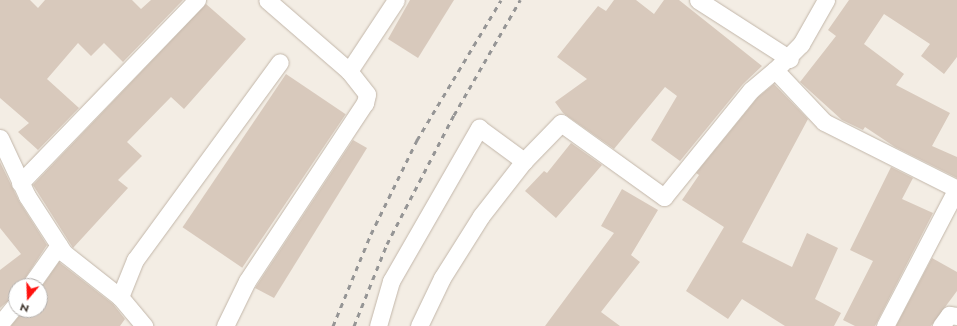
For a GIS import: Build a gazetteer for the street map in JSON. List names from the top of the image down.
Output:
{
  "north": "bottom"
}
